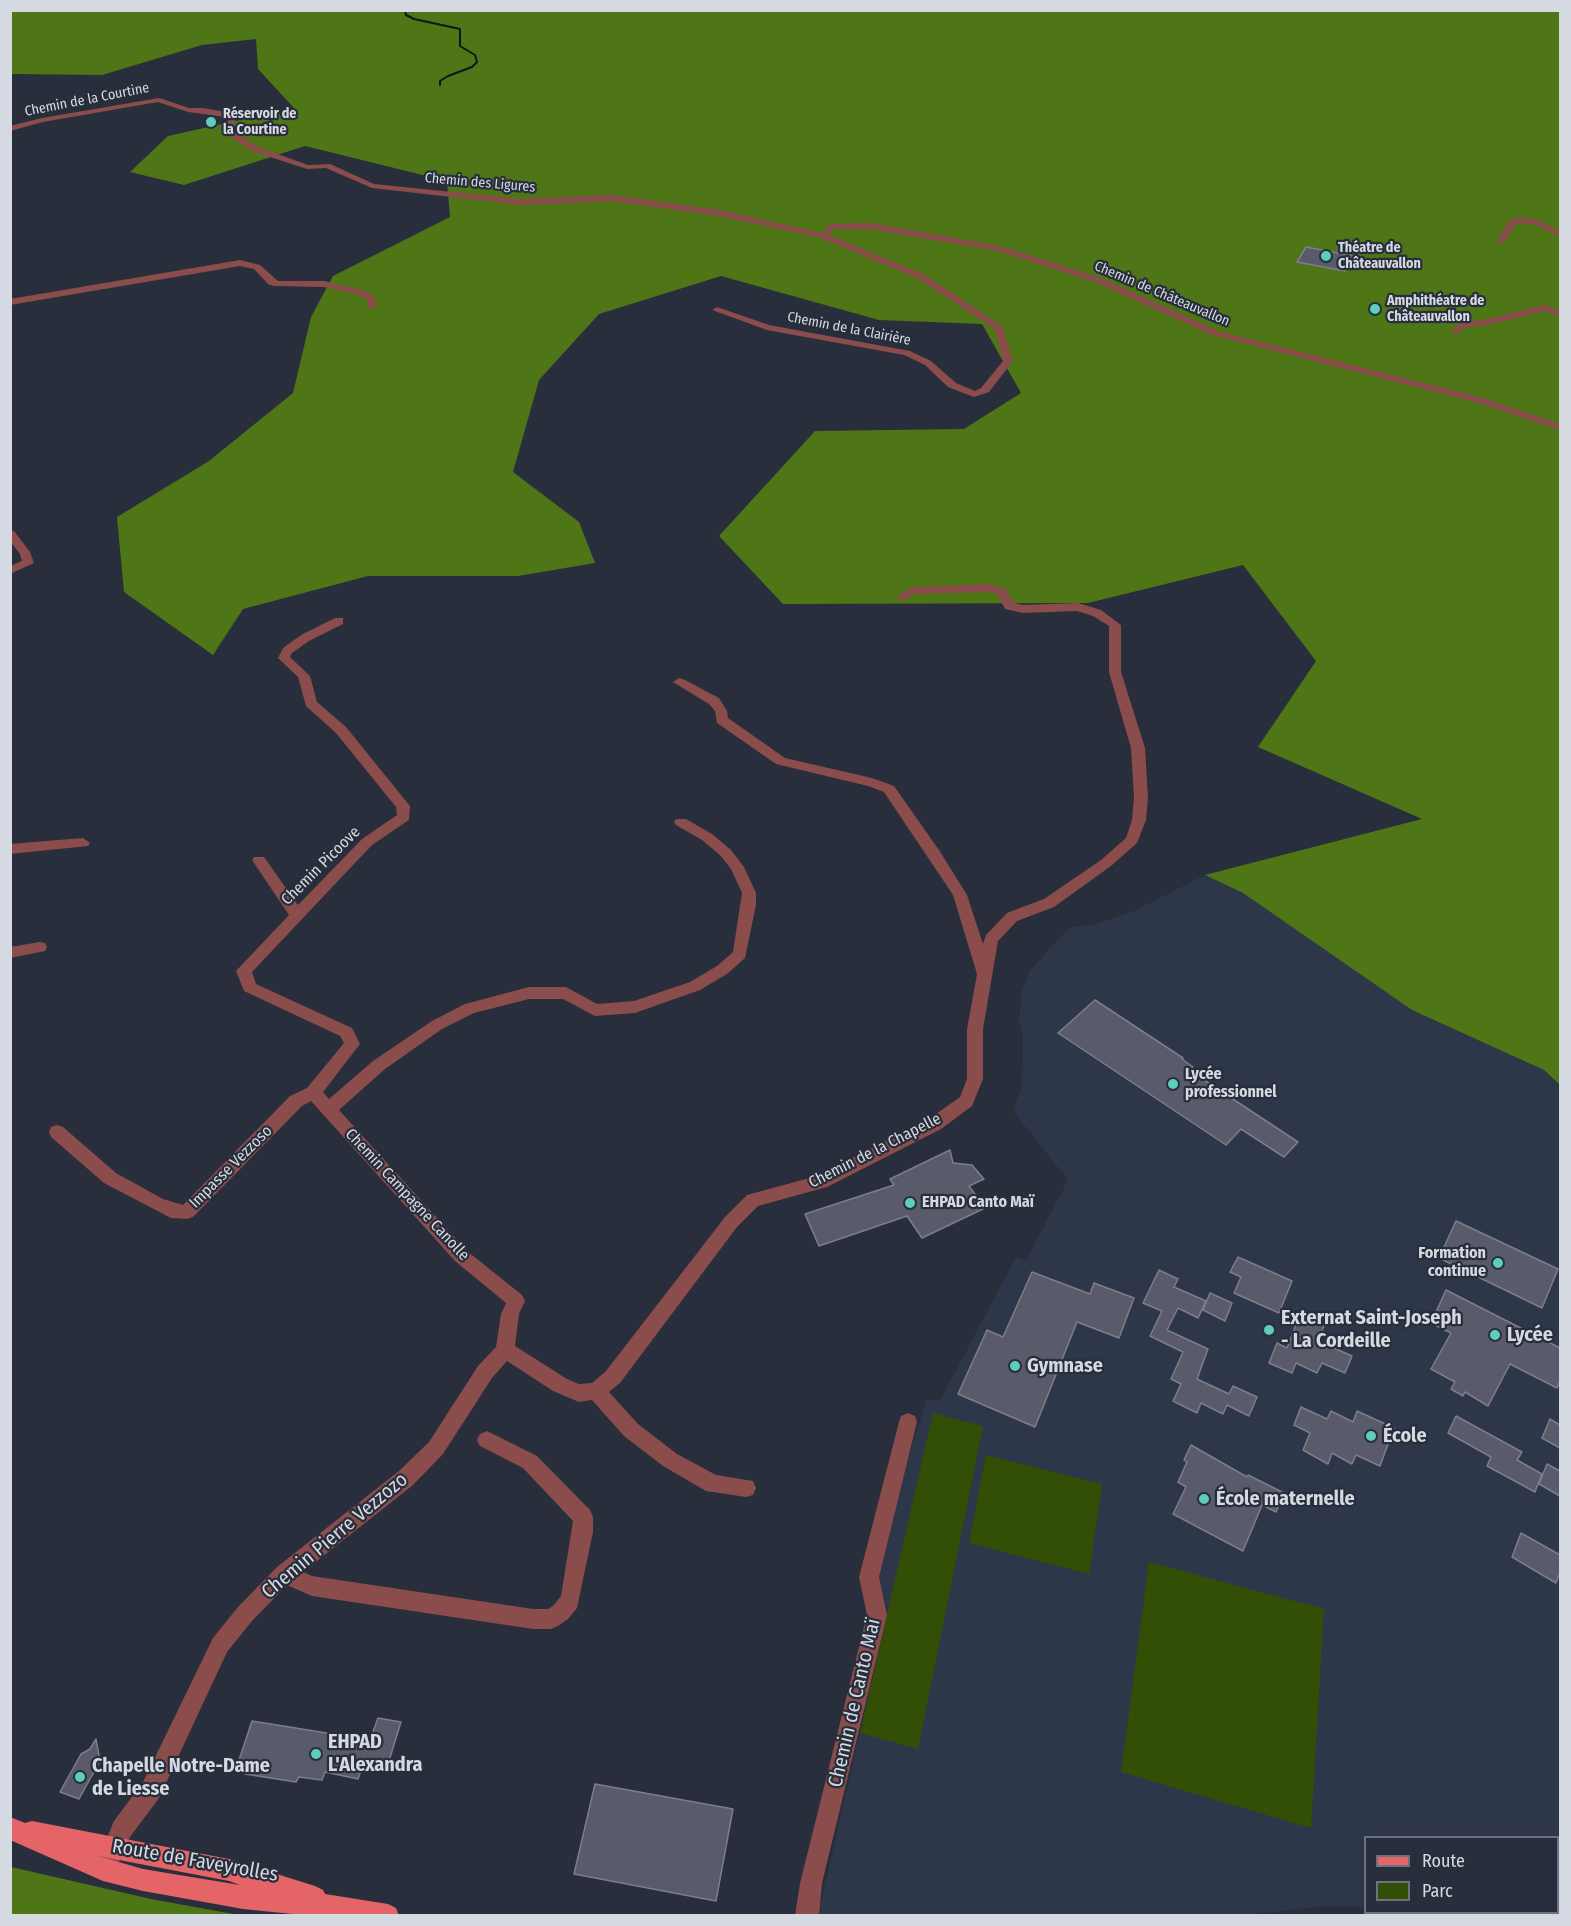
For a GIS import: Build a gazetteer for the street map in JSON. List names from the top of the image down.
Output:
{
  "streets": {
    "main road": ["Route de Faveyrolles"],
    "street": [
      "Chemin de la Courtine",
      "Chemin des Ligures",
      "Chemin de Châteauvallon",
      "Chemin de la Clairière",
      "Chemin Picoove",
      "Chemin de la Chapelle",
      "Impasse Vezzoso",
      "Chemin Campagne Canolle",
      "Chemin Pierre Vezzozo",
      "Chemin de Canto Maï"
    ]
  },
  "crossings": [
    ["Chemin de la Courtine", "Chemin des Ligures"],
    ["Chemin des Ligures", "Chemin de Châteauvallon"],
    ["Chemin des Ligures", "Chemin de la Clairière"],
    ["Chemin de Châteauvallon", "Chemin de la Clairière"],
    ["Chemin Picoove", "Impasse Vezzoso"],
    ["Chemin Picoove", "Chemin Campagne Canolle"],
    ["Impasse Vezzoso", "Chemin Campagne Canolle"],
    ["Chemin Campagne Canolle", "Chemin Pierre Vezzozo"],
    ["Chemin Pierre Vezzozo", "Route de Faveyrolles"]
  ],
  "places": [
    "Réservoir de la Courtine",
    "Théatre de Châteauvallon",
    "Amphithéatre de Châteauvallon",
    "Lycée professionnel",
    "EHPAD Canto Maï",
    "Formation continue",
    "Externat Saint-Joseph - La Cordeille",
    "Lycée",
    "Gymnase",
    "École",
    "École maternelle",
    "EHPAD L'Alexandra",
    "Chapelle Notre-Dame de Liesse"
  ],
  "legend": ["Route", "Parc"]
}
